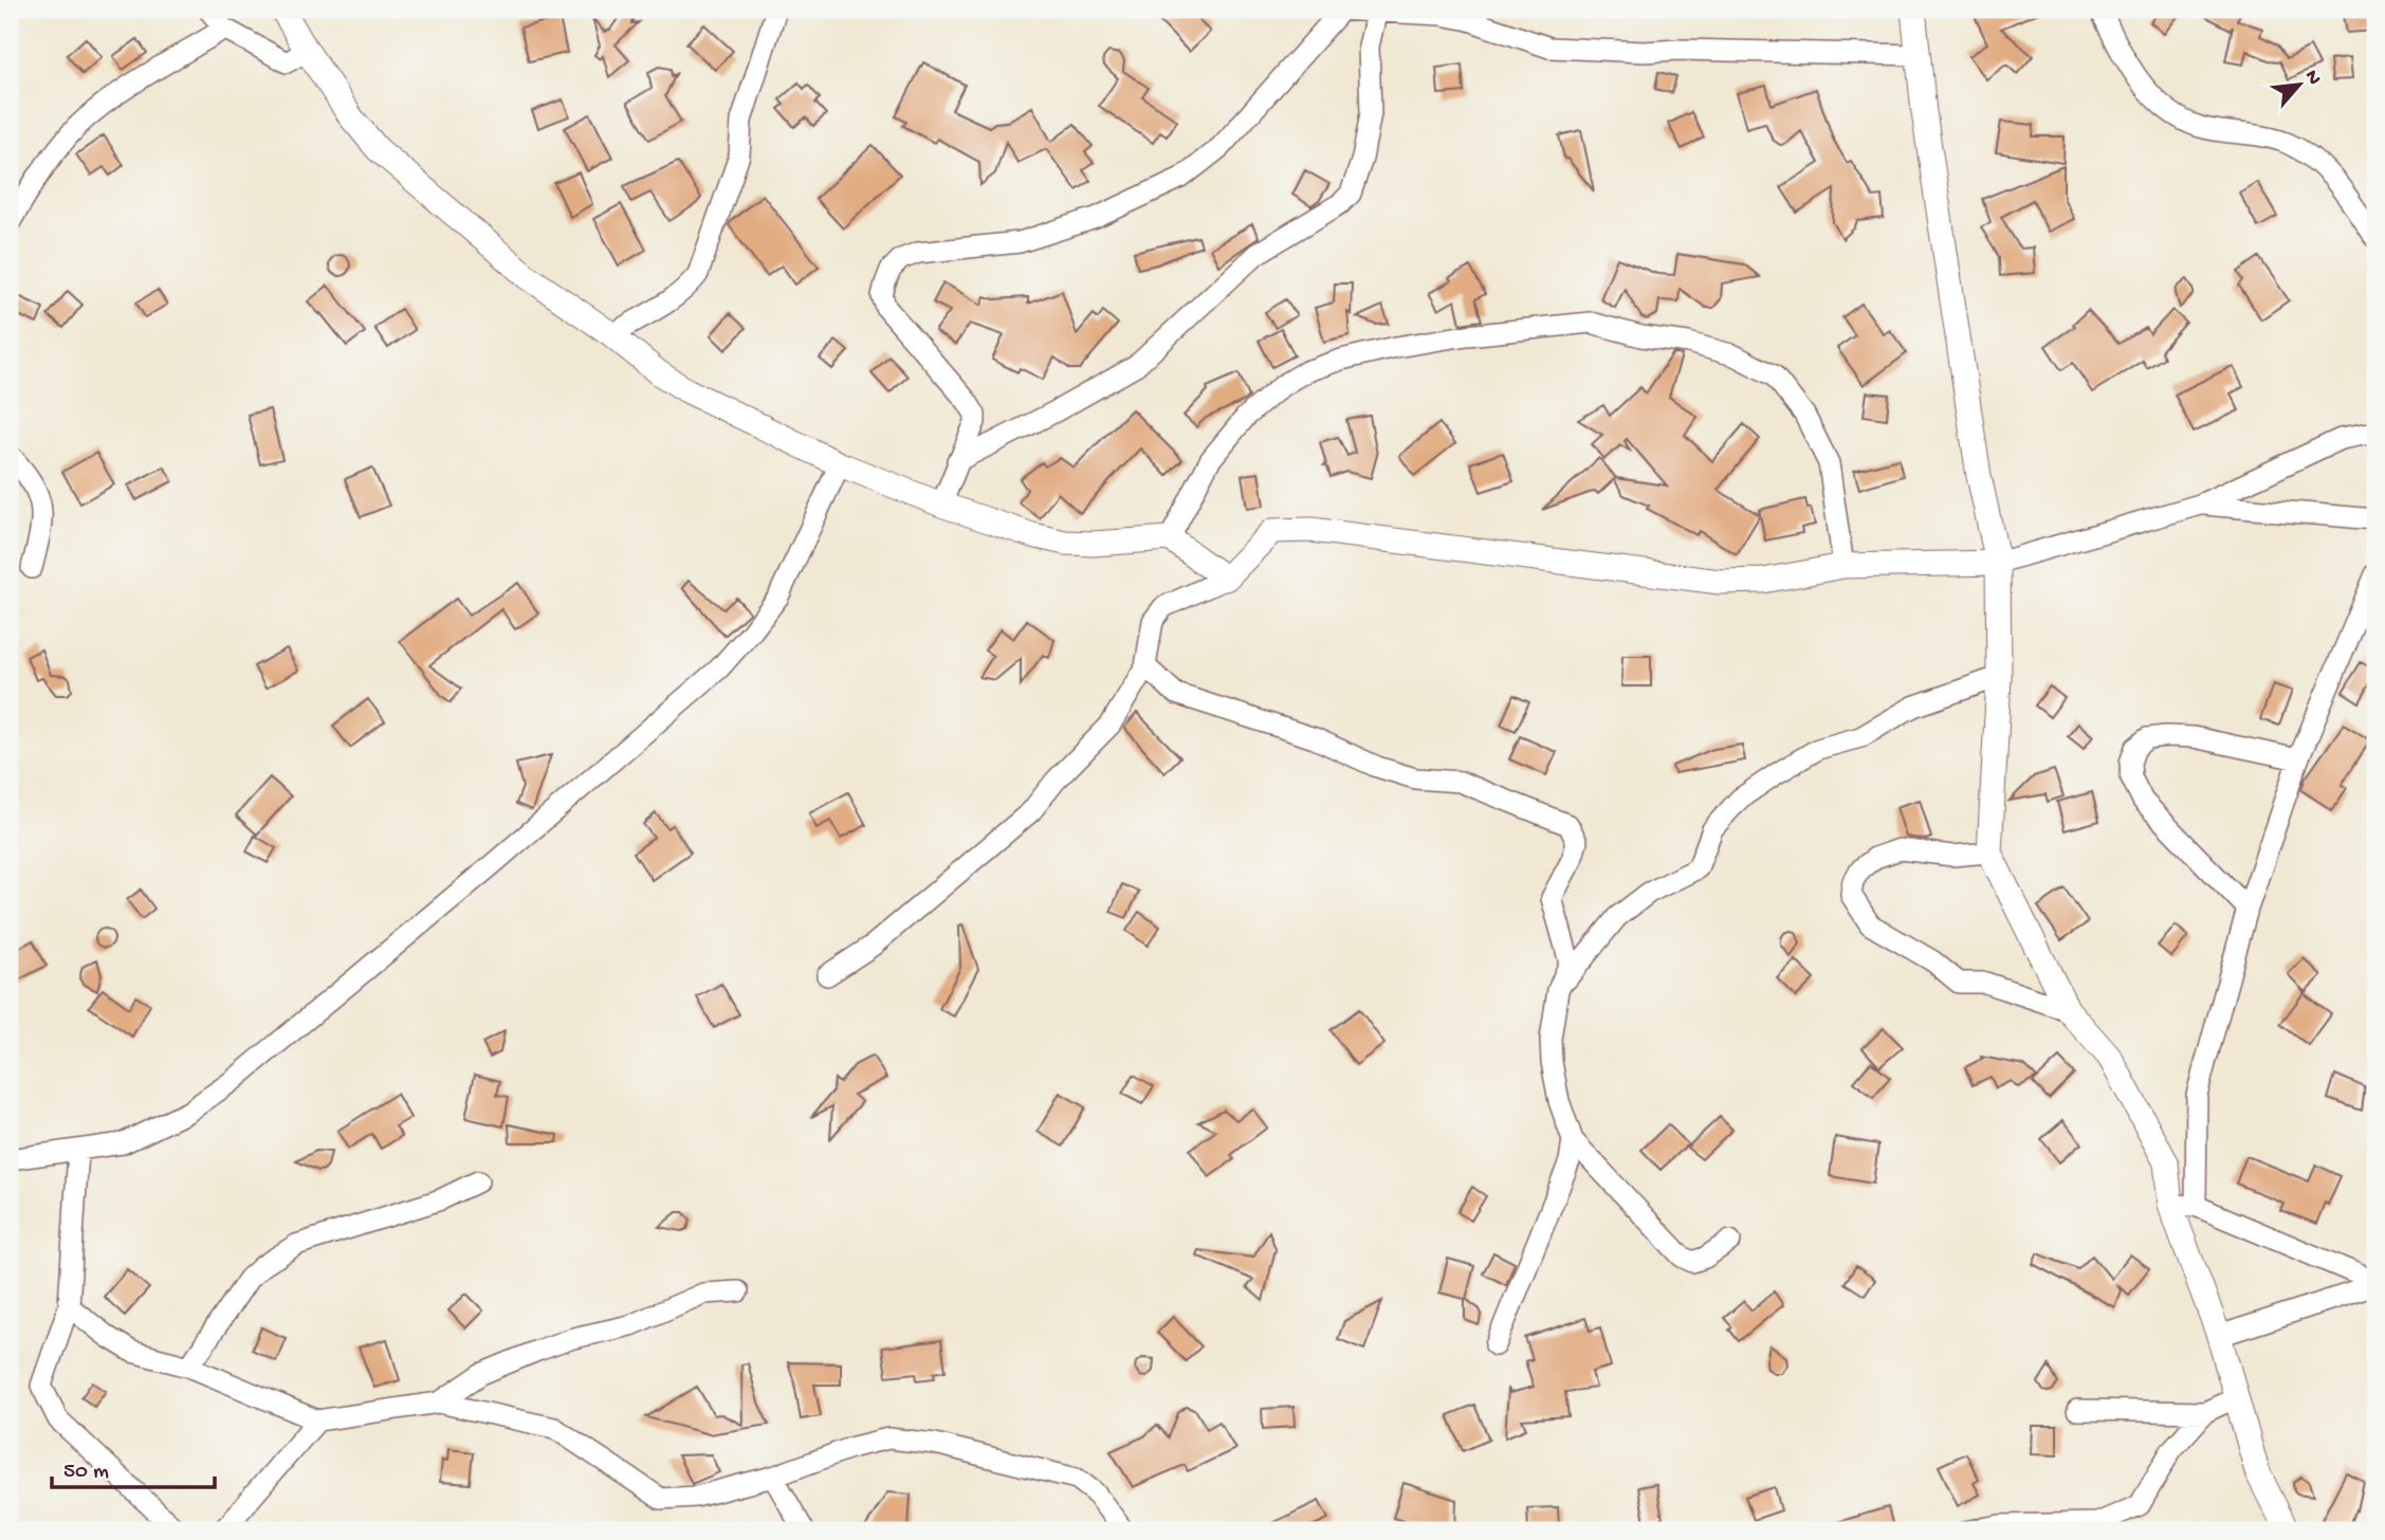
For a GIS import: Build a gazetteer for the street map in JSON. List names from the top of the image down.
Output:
{
  "scale_bar": "50 m",
  "north": "top right"
}
